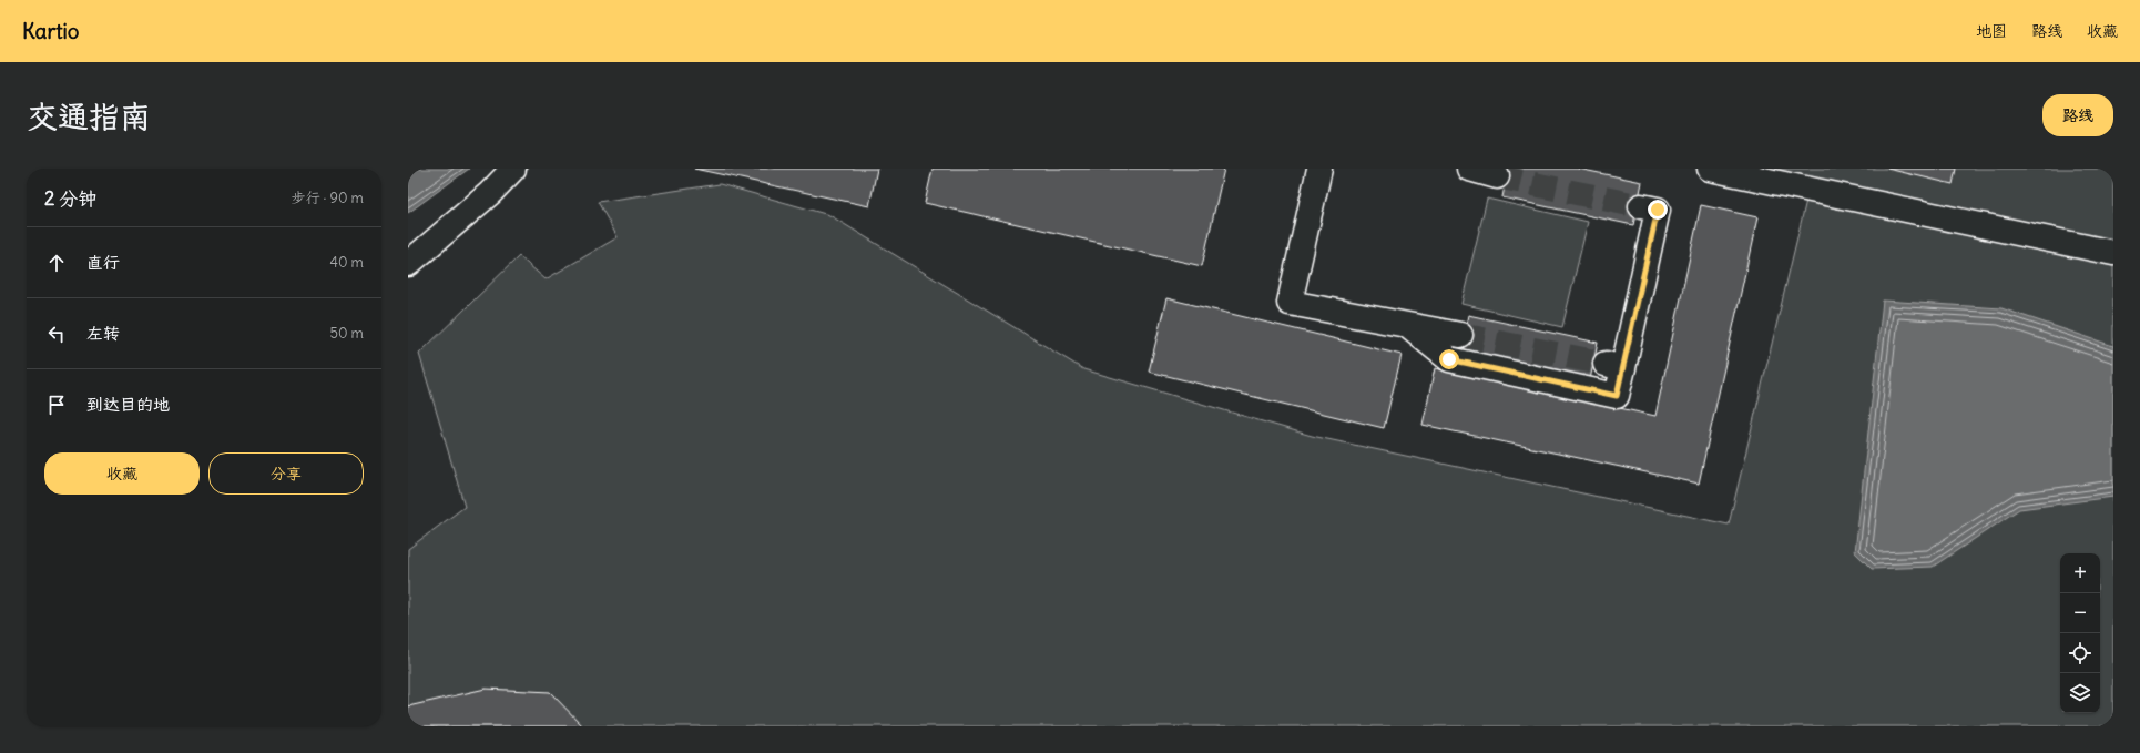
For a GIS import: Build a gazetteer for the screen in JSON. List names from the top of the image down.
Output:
{
  "page": {
    "header": "Kartio",
    "nav": ["地图", "路线", "收藏"],
    "buttons": [
      "路线",
      ["收藏", "分享"]
    ],
    "title": "交通指南",
    "heading": ["2 分钟", "步行 · 90 m"],
    "list": [
      ["直行", "40 m"],
      ["左转", "50 m"],
      "到达目的地"
    ],
    "map_buttons": ["+", "−"]
  }
}
